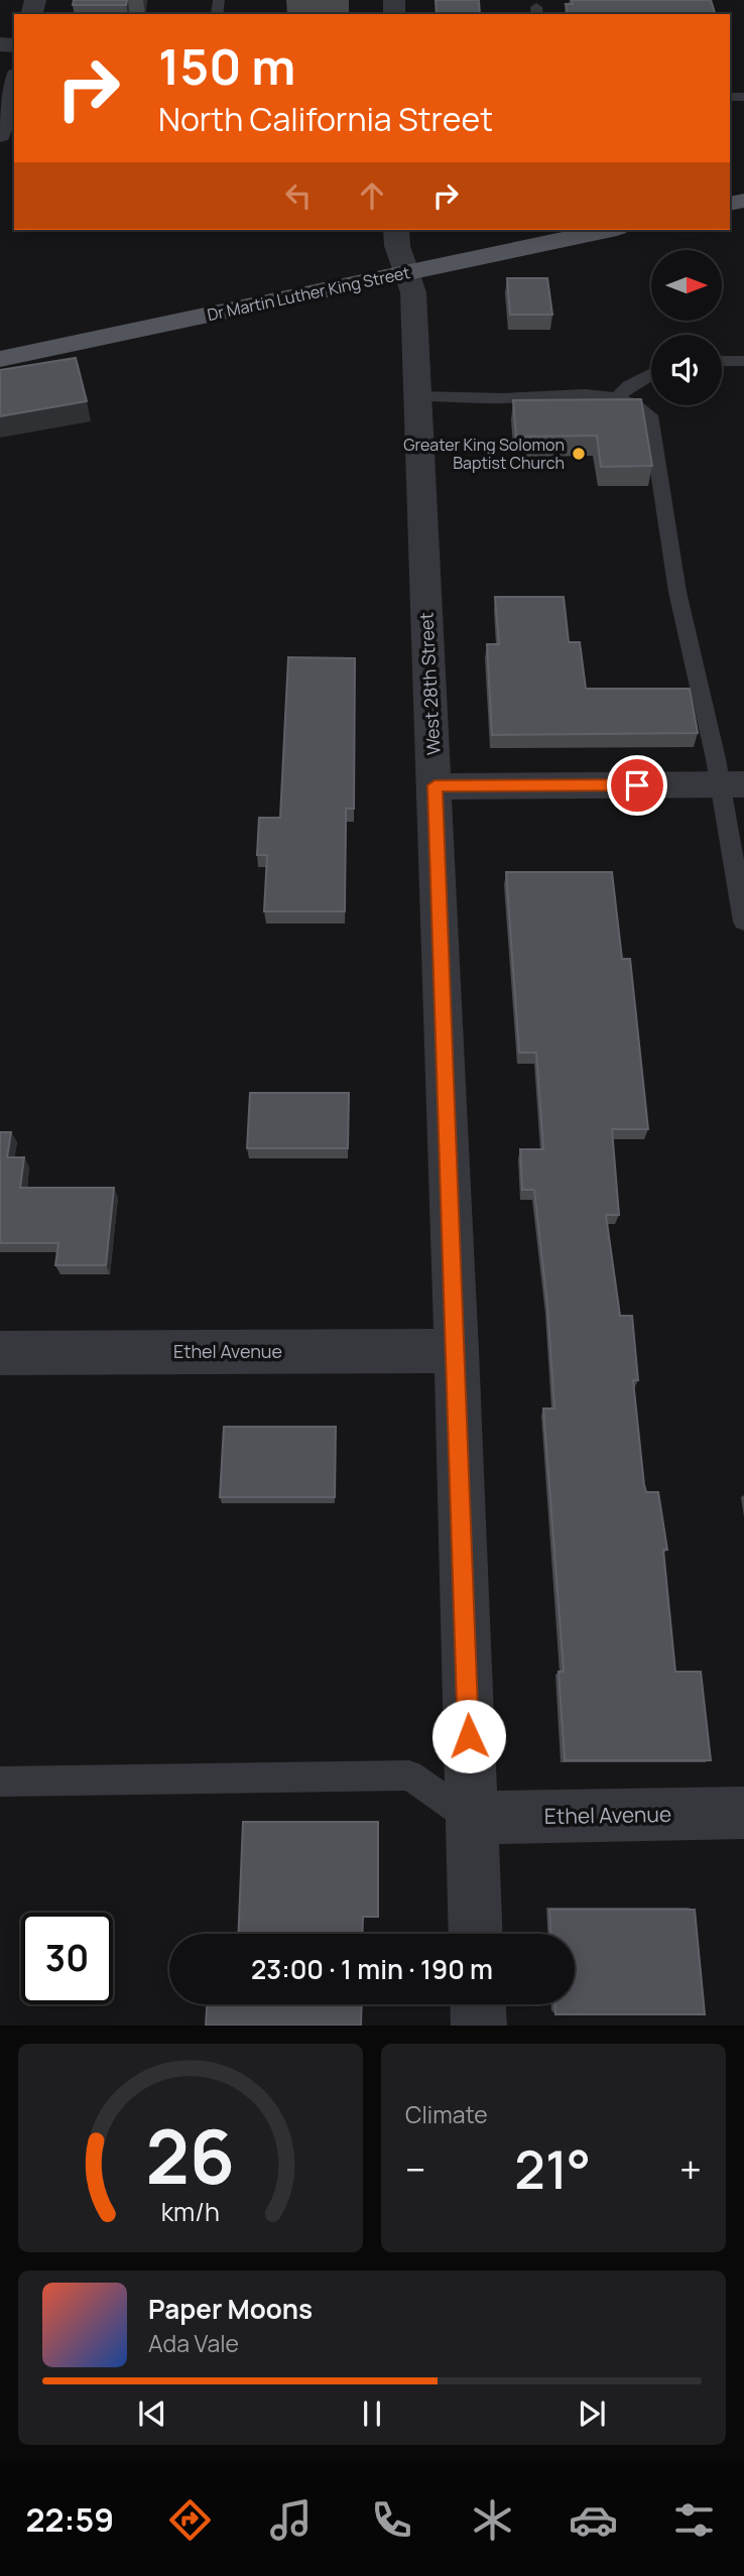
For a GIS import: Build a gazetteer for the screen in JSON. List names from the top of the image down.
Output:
{
  "streets": {
    "main road": ["Dr Martin Luther King Street"],
    "street": ["West 28th Street", "Ethel Avenue"]
  },
  "crossings": [
    ["Dr Martin Luther King Street", "West 28th Street"],
    ["West 28th Street", "Ethel Avenue"]
  ],
  "places": ["Greater King Solomon Baptist Church"],
  "north": "right",
  "page": {
    "turn": ["150 m", "North California Street"],
    "limit": "30",
    "trip": "23:00 · 1 min · 190 m",
    "tile": "Climate",
    "heat": ["−", "21°", "+"],
    "song": ["Paper Moons", "Ada Vale"],
    "tabs": "22:59",
    "gauge": ["26", "km/h"]
  }
}
